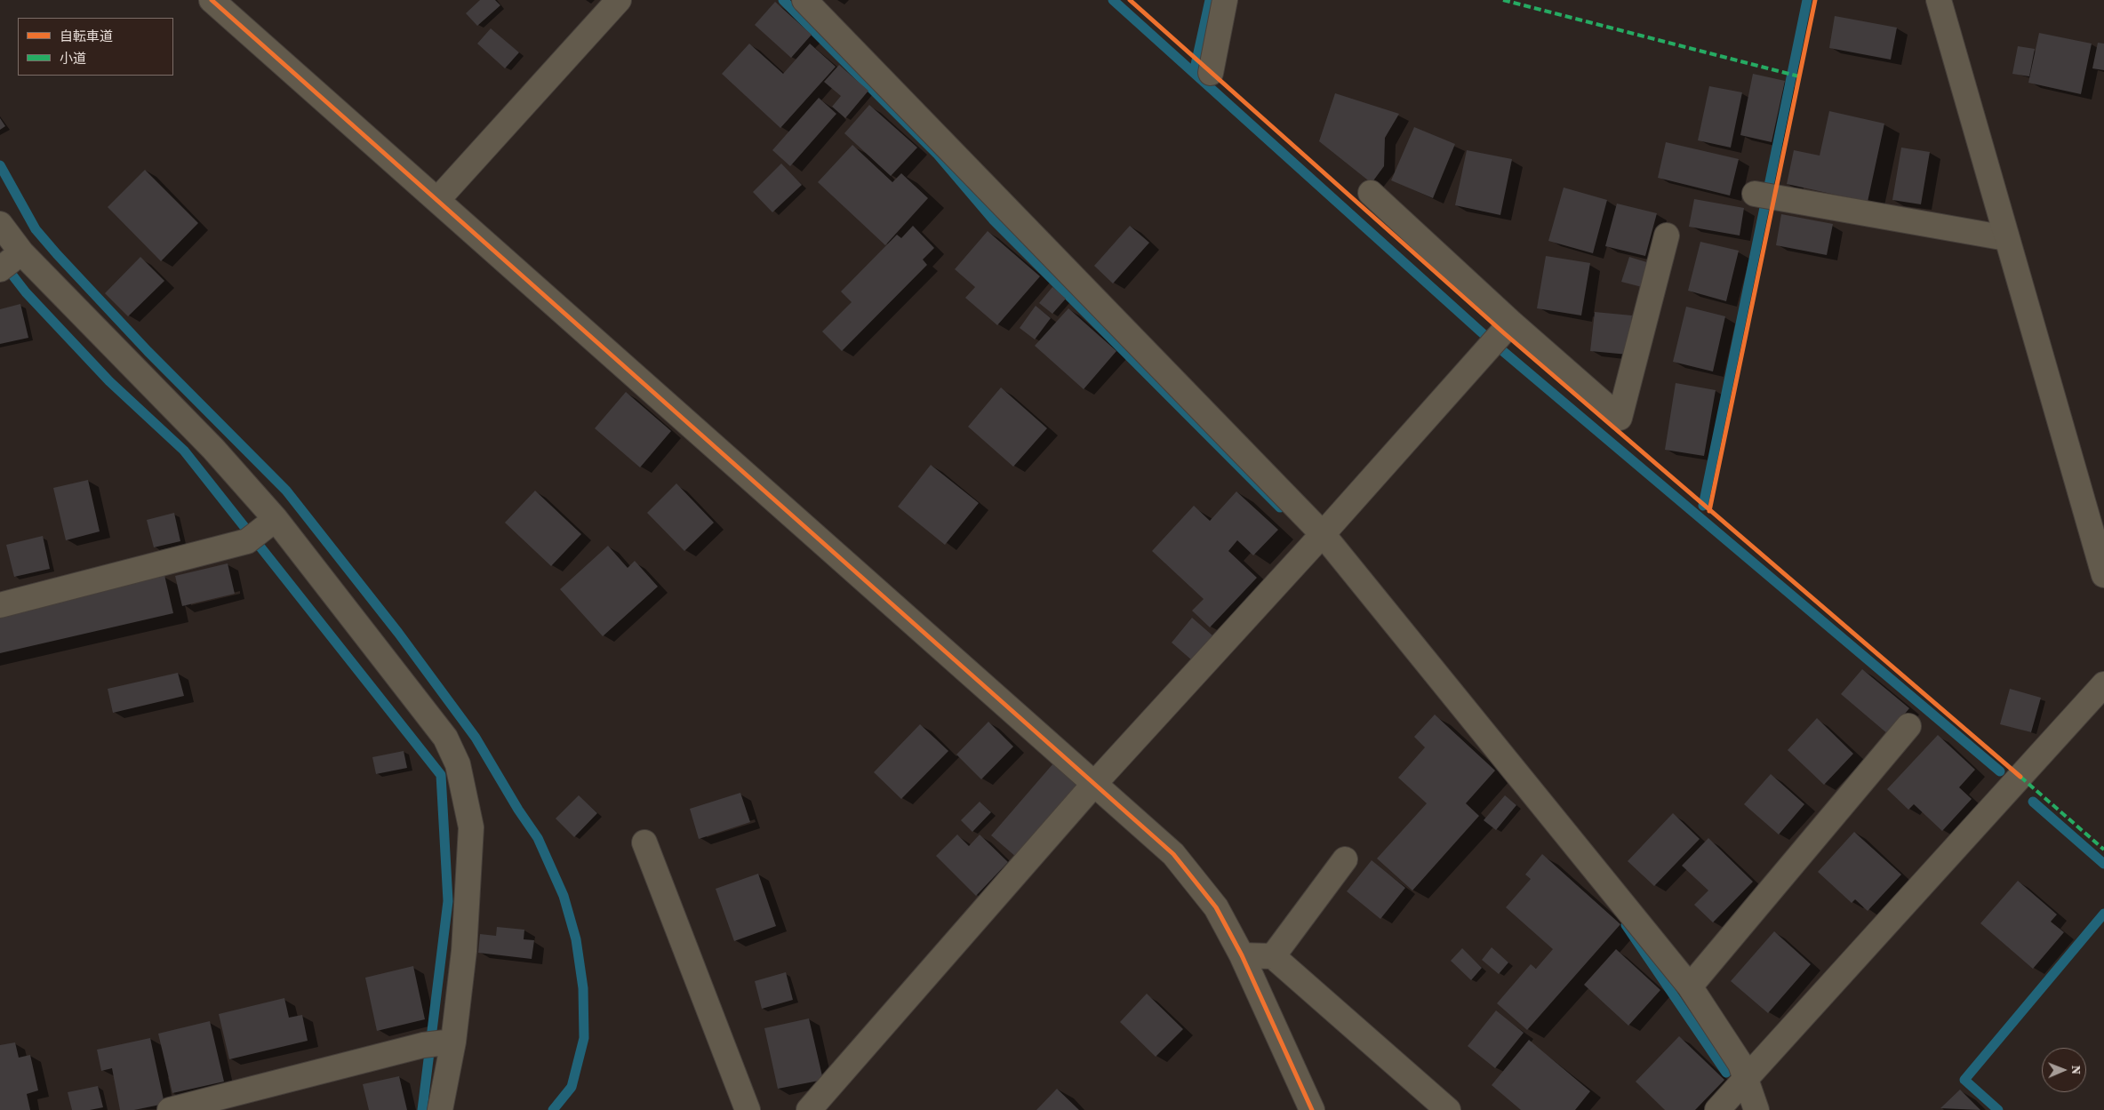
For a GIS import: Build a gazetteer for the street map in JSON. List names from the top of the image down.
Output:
{
  "legend": ["自転車道", "小道"],
  "north": "right"
}
